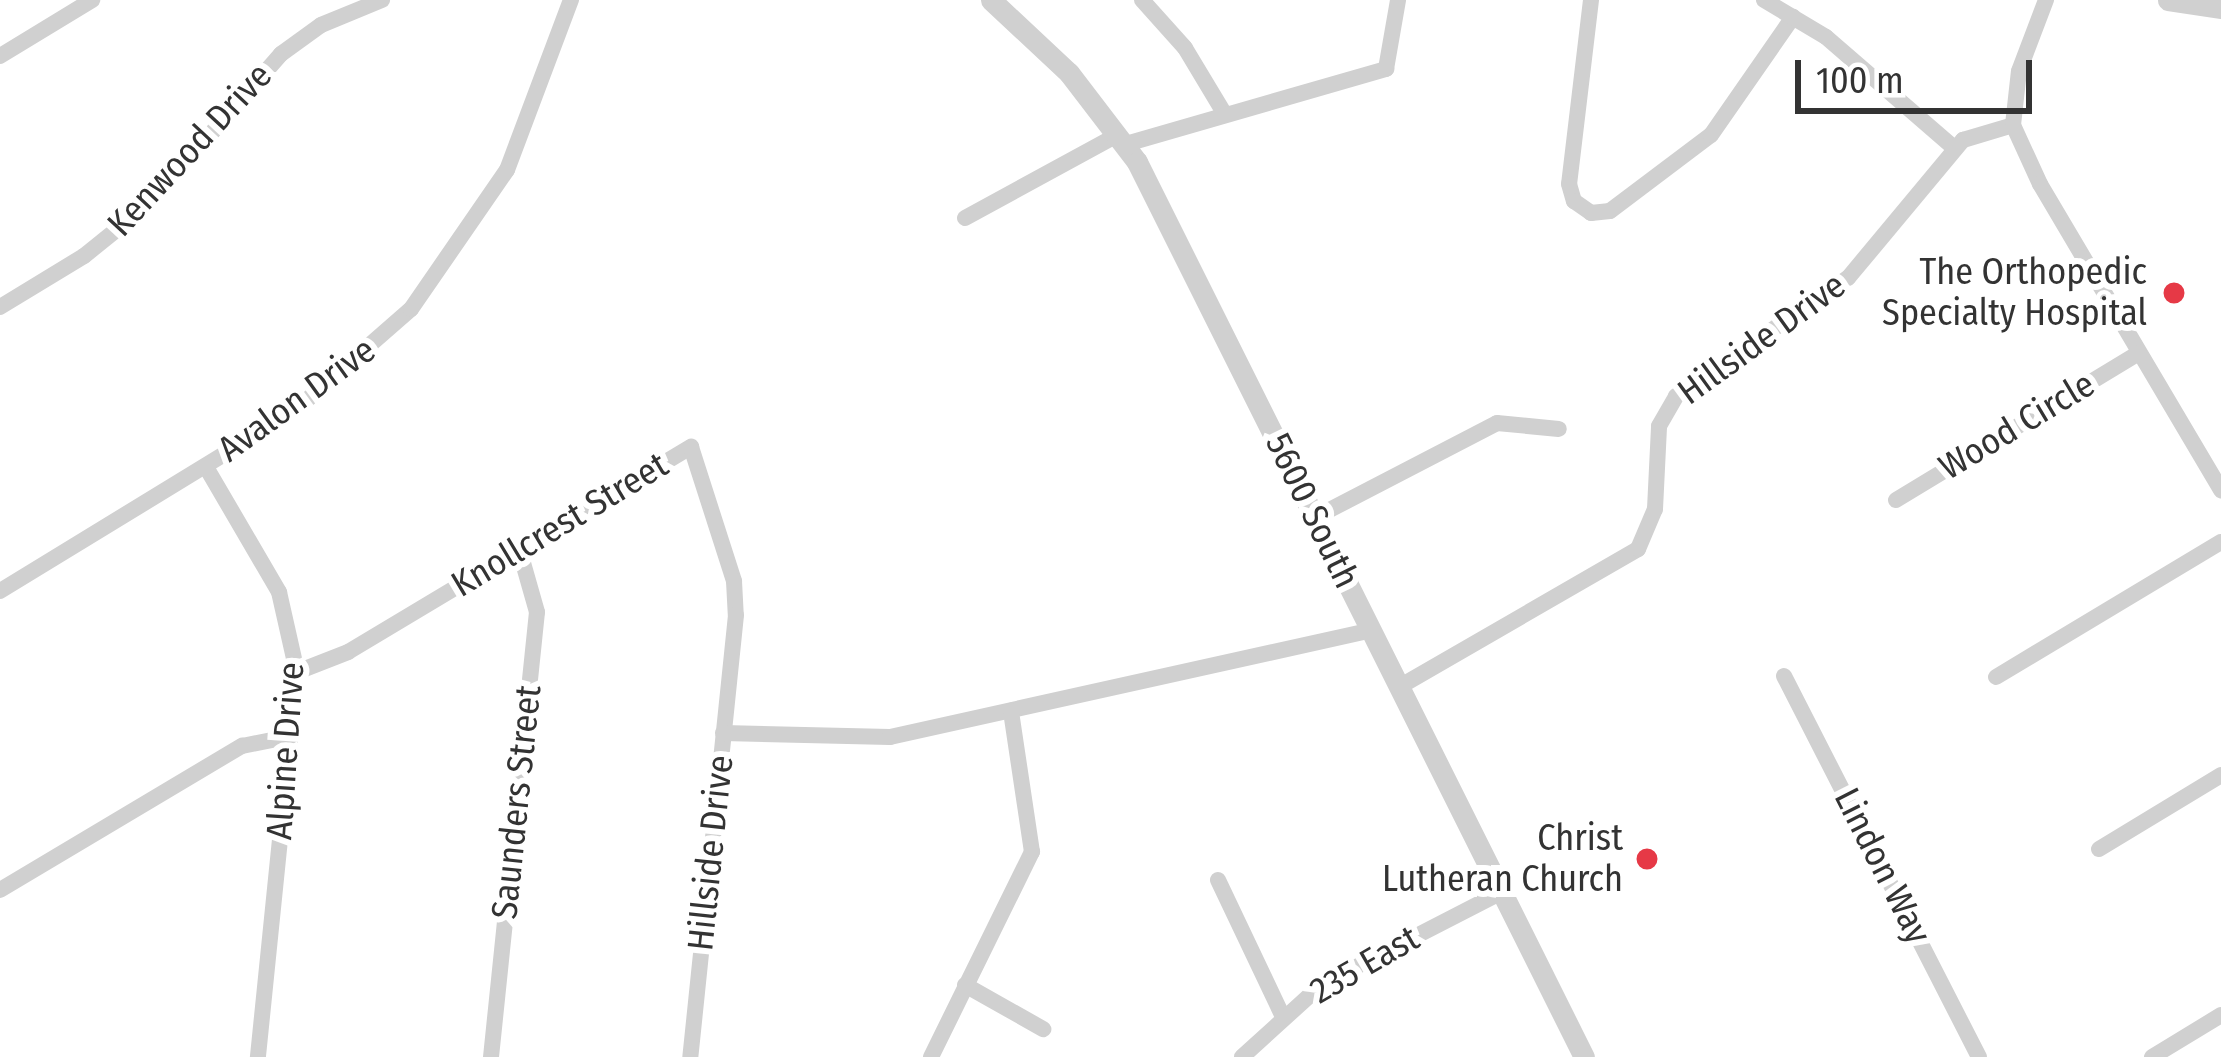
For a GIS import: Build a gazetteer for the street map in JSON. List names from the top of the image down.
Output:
{
  "streets": {
    "street": [
      "Kenwood Drive",
      "Hillside Drive",
      "Avalon Drive",
      "Wood Circle",
      "5600 South",
      "Knollcrest Street",
      "Alpine Drive",
      "Saunders Street",
      "Lindon Way",
      "235 East"
    ]
  },
  "crossings": [
    ["Hillside Drive", "5600 South"],
    ["Hillside Drive", "Knollcrest Street"],
    ["Avalon Drive", "Alpine Drive"],
    ["5600 South", "235 East"],
    ["Knollcrest Street", "Alpine Drive"],
    ["Knollcrest Street", "Saunders Street"]
  ],
  "places": ["The Orthopedic Specialty Hospital", "Christ Lutheran Church"],
  "scale_bar": "100 m"
}
